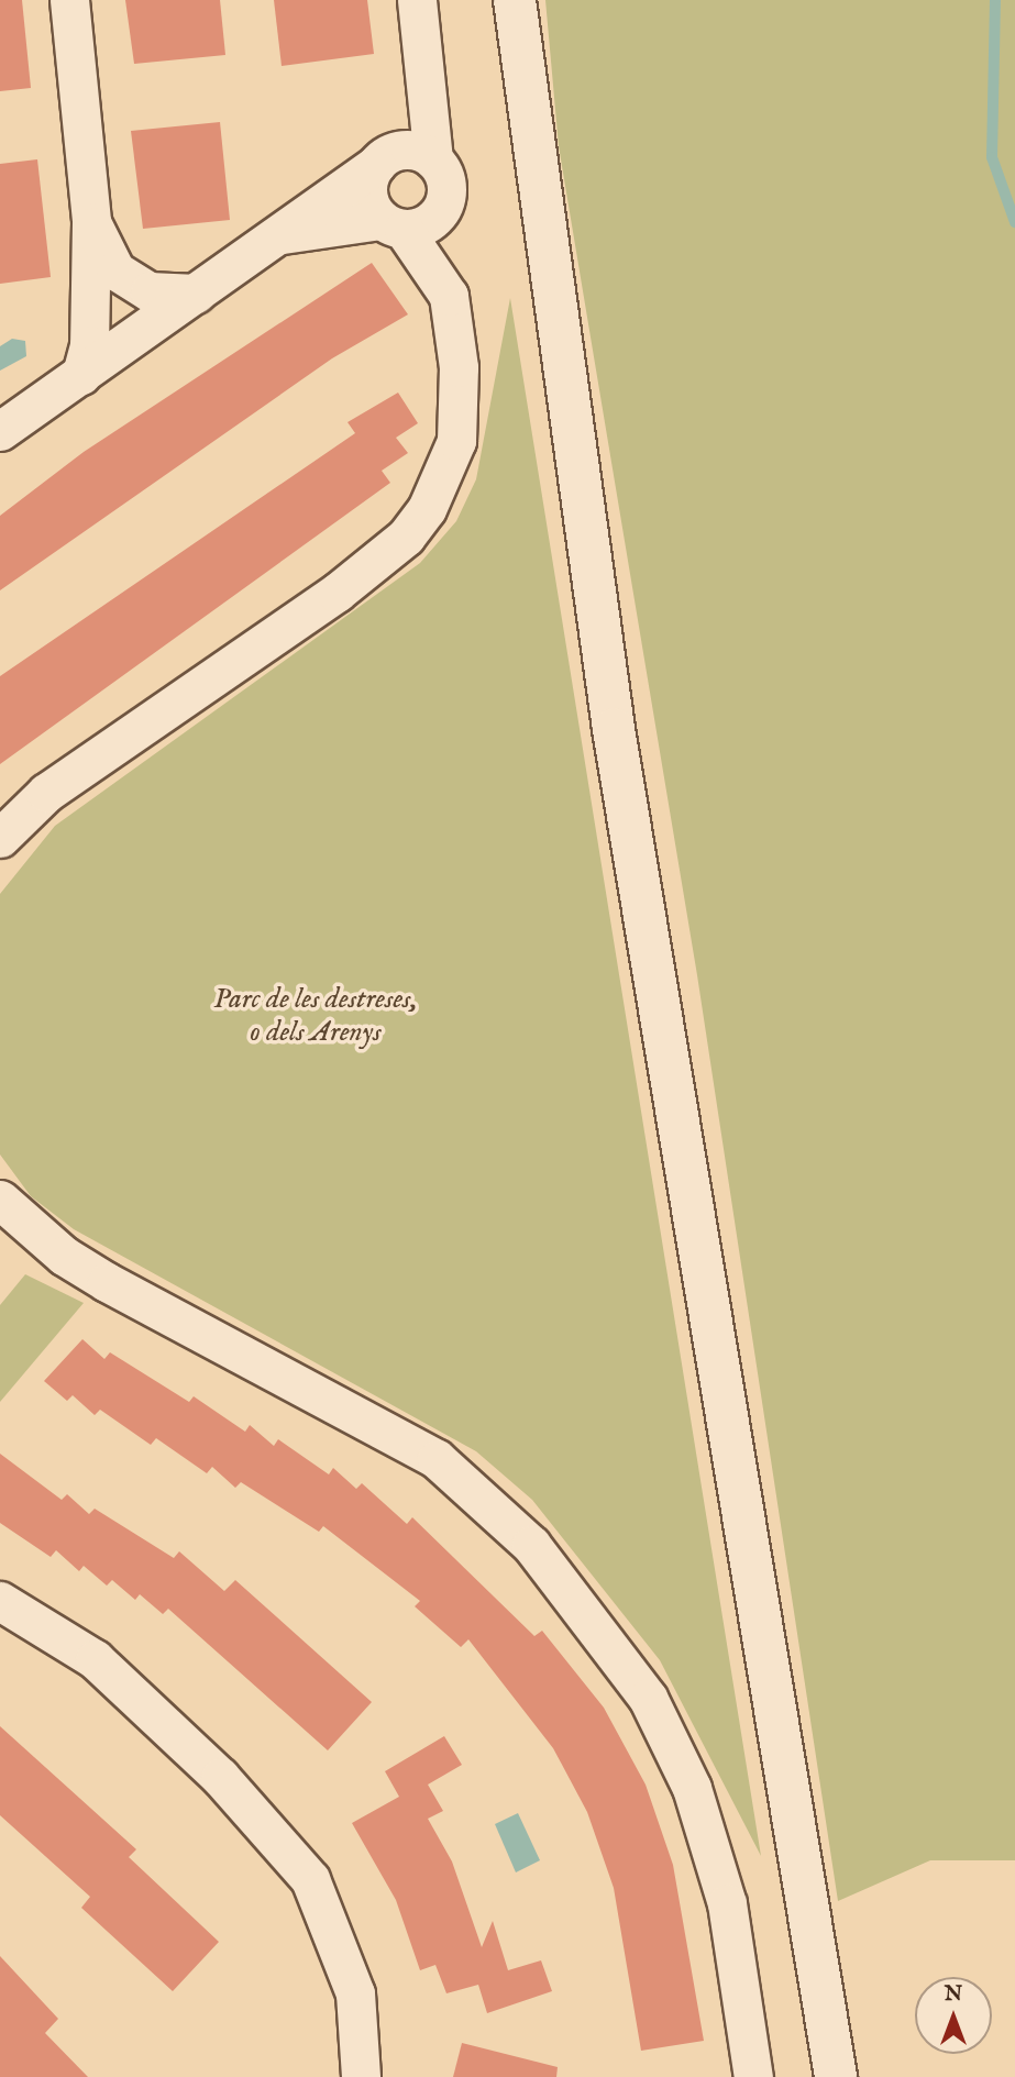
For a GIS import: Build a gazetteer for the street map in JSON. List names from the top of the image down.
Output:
{
  "parks": ["Parc de les destreses, o dels Arenys"],
  "north": "top"
}
